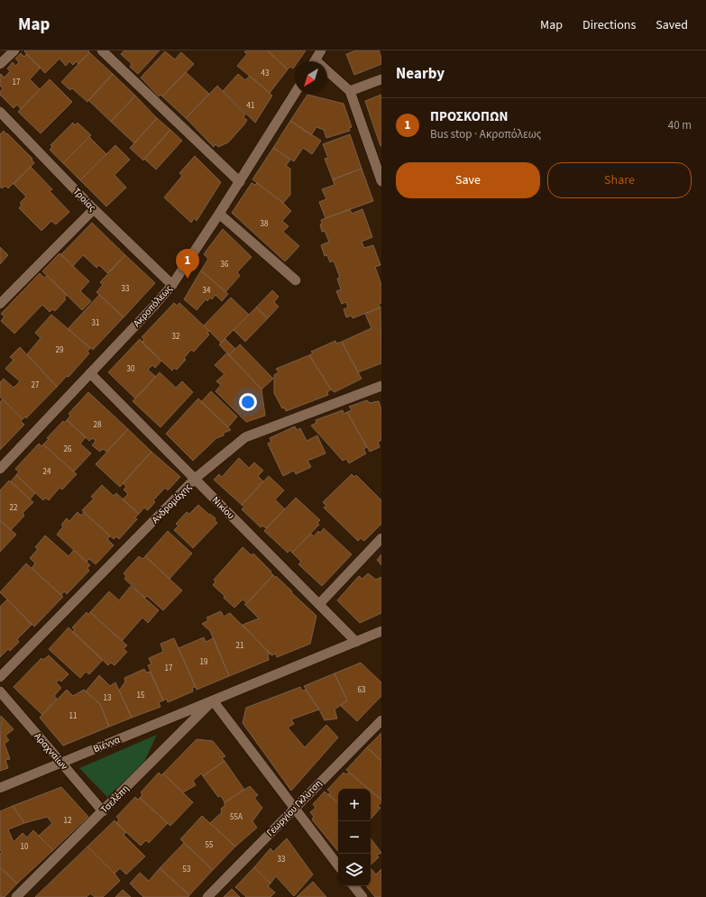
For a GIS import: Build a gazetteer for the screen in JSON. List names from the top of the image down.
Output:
{
  "streets": {
    "street": [
      "Τροίας",
      "Ακροπόλεως",
      "Ανδρομάχης",
      "Νικίου",
      "Βιέννα",
      "Αραχναίων",
      "Τσελέπη",
      "Γεωργίου Γκλύτση"
    ]
  },
  "crossings": [
    ["Τροίας", "Ακροπόλεως"],
    ["Ακροπόλεως", "Νικίου"],
    ["Ανδρομάχης", "Νικίου"],
    ["Νικίου", "Βιέννα"],
    ["Βιέννα", "Αραχναίων"],
    ["Βιέννα", "Τσελέπη"],
    ["Αραχναίων", "Τσελέπη"]
  ],
  "house_numbers": [
    "43",
    "17",
    "41",
    "38",
    "36",
    "33",
    "34",
    "31",
    "32",
    "29",
    "30",
    "27",
    "28",
    "26",
    "24",
    "22",
    "21",
    "19",
    "17",
    "63",
    "15",
    "13",
    "11",
    "55Α",
    "12",
    "55",
    "10",
    "33",
    "53"
  ],
  "north": "bottom left",
  "page": {
    "header": "Map",
    "nav": ["Map", "Directions", "Saved"],
    "heading": "Nearby",
    "list": [
      {
        "mark": "1",
        "name": "ΠΡΟΣΚΟΠΩΝ",
        "note": "Bus stop · Ακροπόλεως",
        "value": "40 m"
      }
    ],
    "buttons": ["Save", "Share"],
    "pins": "1",
    "map_buttons": ["+", "−"]
  }
}
